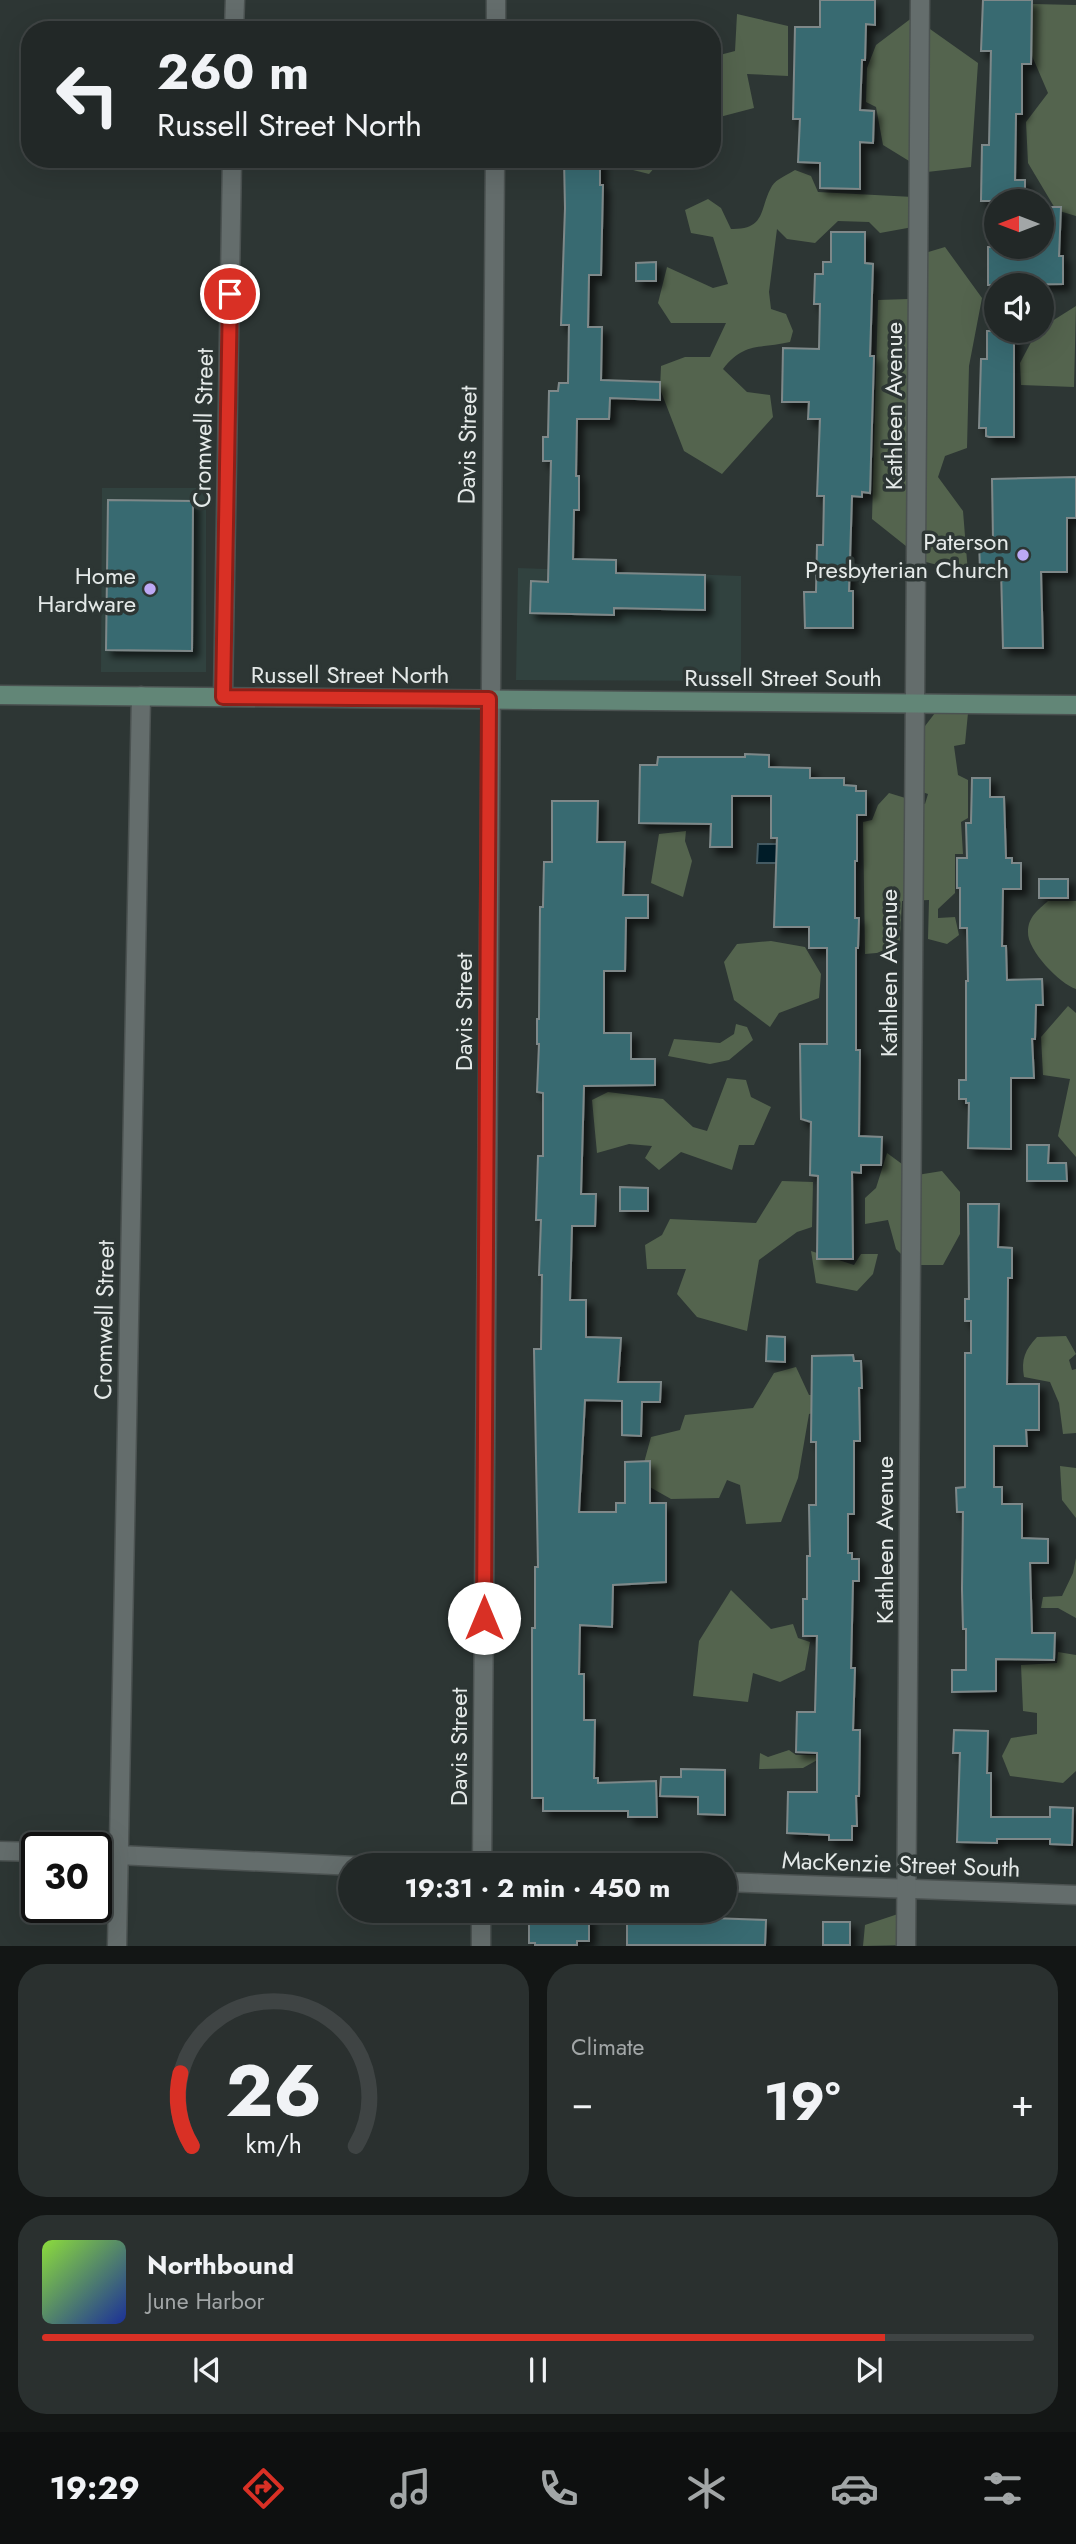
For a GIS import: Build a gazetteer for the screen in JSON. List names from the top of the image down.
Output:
{
  "streets": {
    "street": [
      "Kathleen Avenue",
      "Cromwell Street",
      "Davis Street",
      "Russell Street North",
      "Russell Street South",
      "MacKenzie Street South"
    ]
  },
  "crossings": [
    ["Kathleen Avenue", "Russell Street South"],
    ["Kathleen Avenue", "MacKenzie Street South"],
    ["Cromwell Street", "Russell Street North"],
    ["Davis Street", "Russell Street North"],
    ["Davis Street", "Russell Street South"],
    ["Russell Street North", "Russell Street South"]
  ],
  "places": ["Paterson Presbyterian Church", "Home Hardware"],
  "north": "left",
  "page": {
    "turn": ["260 m", "Russell Street North"],
    "limit": "30",
    "trip": "19:31 · 2 min · 450 m",
    "tile": "Climate",
    "heat": ["−", "19°", "+"],
    "song": ["Northbound", "June Harbor"],
    "tabs": "19:29",
    "gauge": ["26", "km/h"]
  }
}
